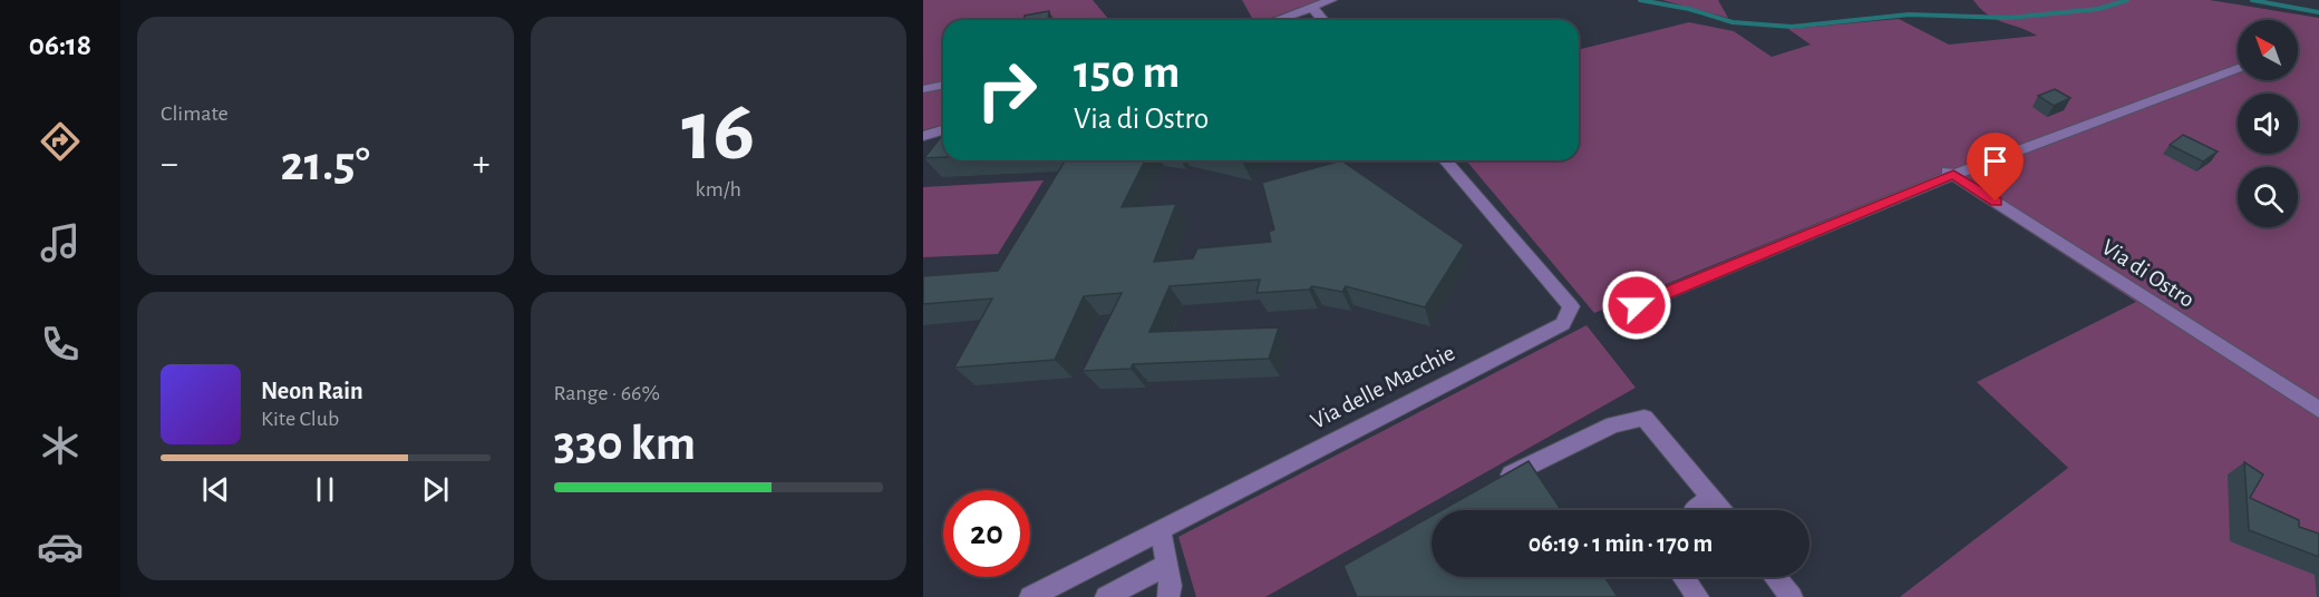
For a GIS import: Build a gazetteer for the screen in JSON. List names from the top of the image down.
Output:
{
  "streets": {
    "street": ["Via di Ostro", "Via delle Macchie"]
  },
  "north": "top left",
  "page": {
    "tabs": "06:18",
    "tile": [
      "Climate",
      ["16", "km/h"],
      ["Range · 66%", "330 km"]
    ],
    "turn": ["150 m", "Via di Ostro"],
    "heat": ["−", "21.5°", "+"],
    "song": ["Neon Rain", "Kite Club"],
    "limit": "20",
    "trip": "06:19 · 1 min · 170 m"
  }
}
